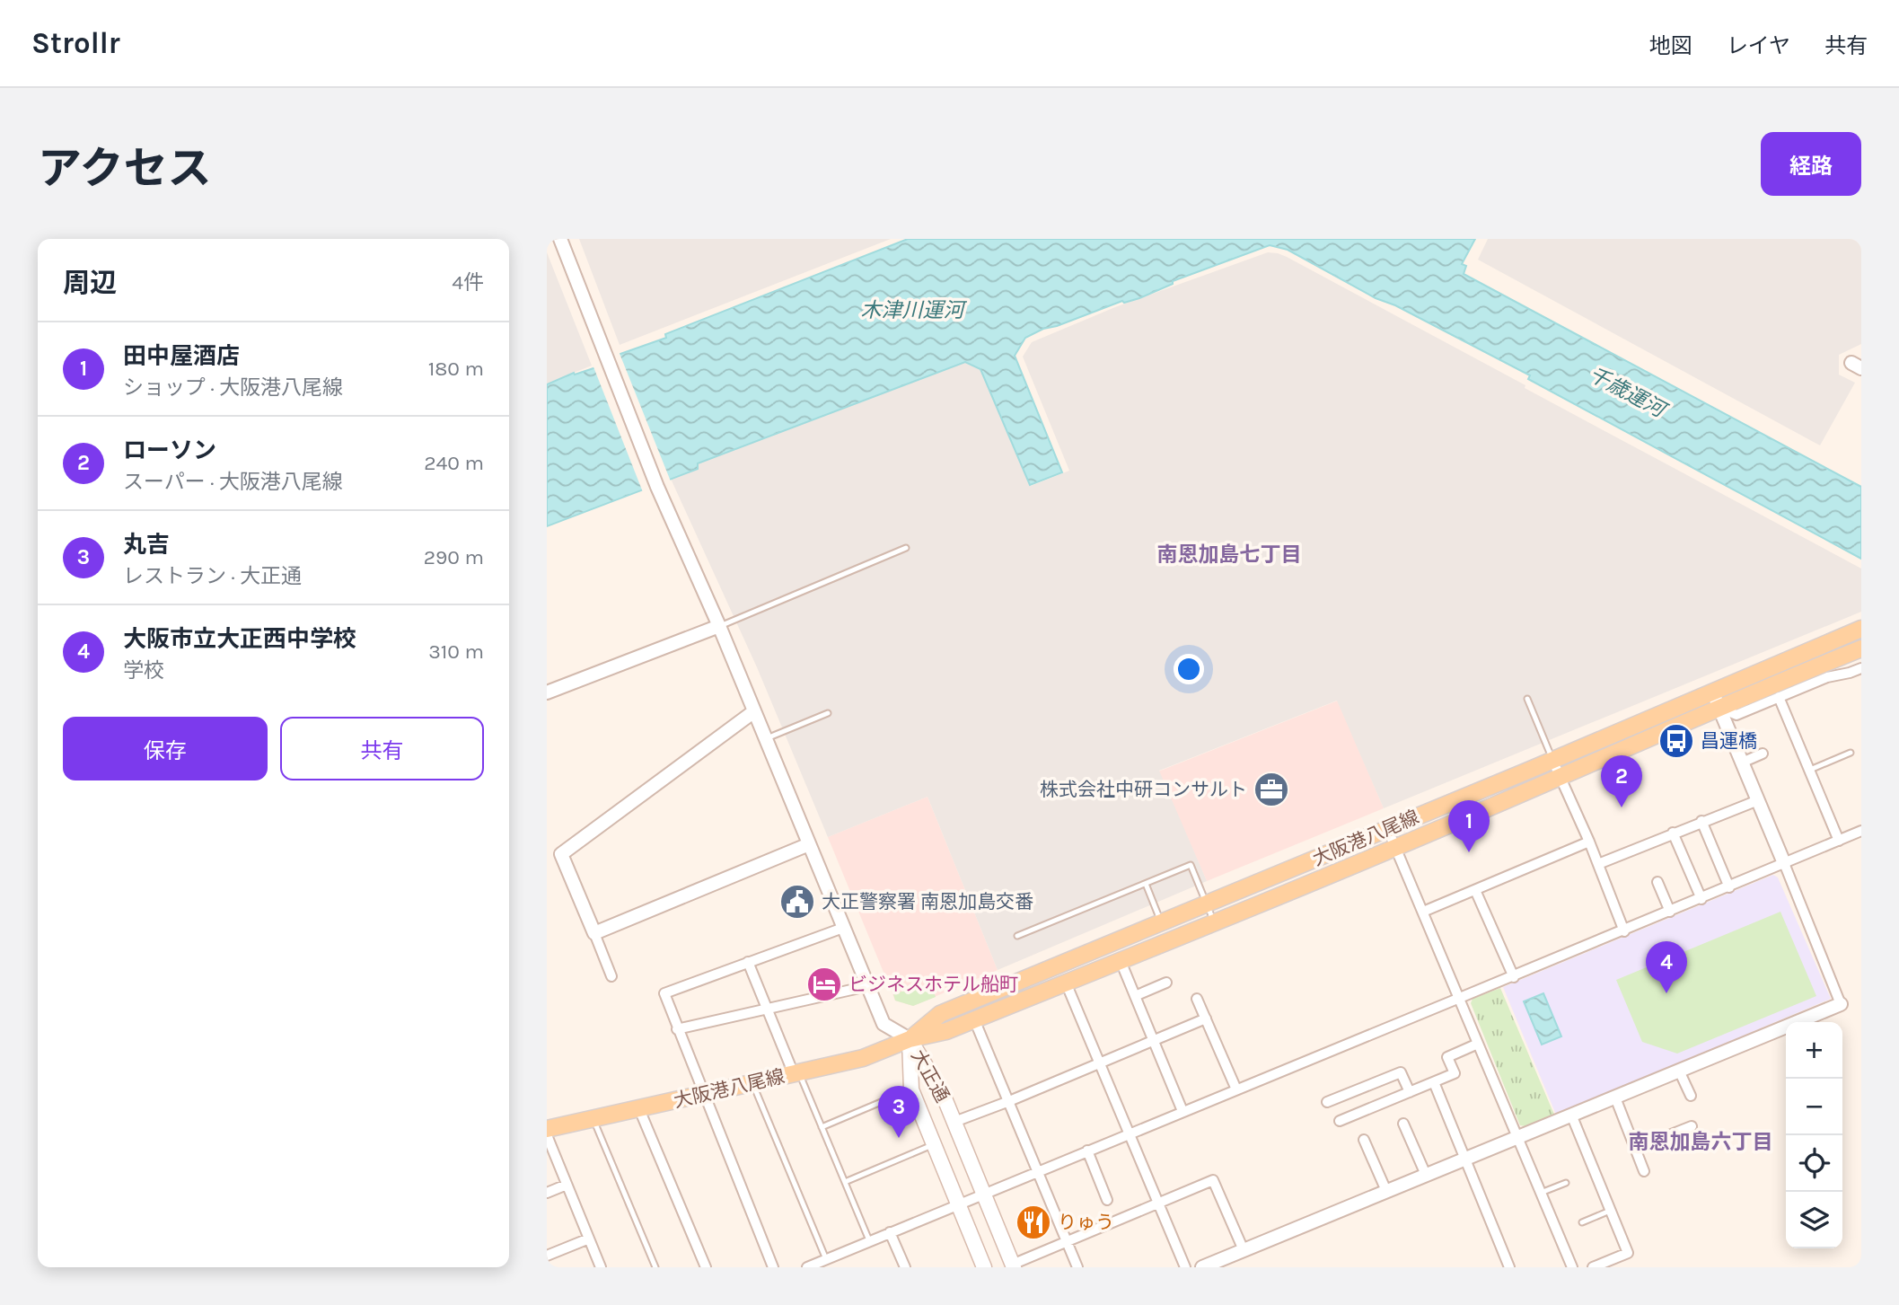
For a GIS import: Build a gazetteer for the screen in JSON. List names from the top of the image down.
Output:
{
  "streets": {
    "main road": ["大阪港八尾線", "大正通"]
  },
  "crossings": [
    ["大阪港八尾線", "大正通"]
  ],
  "districts": ["南恩加島七丁目", "南恩加島六丁目"],
  "water": ["木津川運河", "千歳運河"],
  "places": {
    "bus stop": ["昌運橋"],
    "office": ["株式会社中研コンサルト"],
    "public building": ["大正警察署 南恩加島交番"],
    "hotel": ["ビジネスホテル船町"],
    "restaurant": ["りゅう"]
  },
  "page": {
    "header": "Strollr",
    "nav": ["地図", "レイヤ", "共有"],
    "title": "アクセス",
    "buttons": [
      "経路",
      ["保存", "共有"]
    ],
    "heading": ["周辺", "4件"],
    "list": [
      {
        "mark": "1",
        "name": "田中屋酒店",
        "note": "ショップ · 大阪港八尾線",
        "value": "180 m"
      },
      {
        "mark": "2",
        "name": "ローソン",
        "note": "スーパー · 大阪港八尾線",
        "value": "240 m"
      },
      {
        "mark": "3",
        "name": "丸吉",
        "note": "レストラン · 大正通",
        "value": "290 m"
      },
      {
        "mark": "4",
        "name": "大阪市立大正西中学校",
        "note": "学校",
        "value": "310 m"
      }
    ],
    "pins": [
      "2",
      "1",
      "4",
      "3"
    ],
    "map_buttons": ["+", "−"]
  }
}
